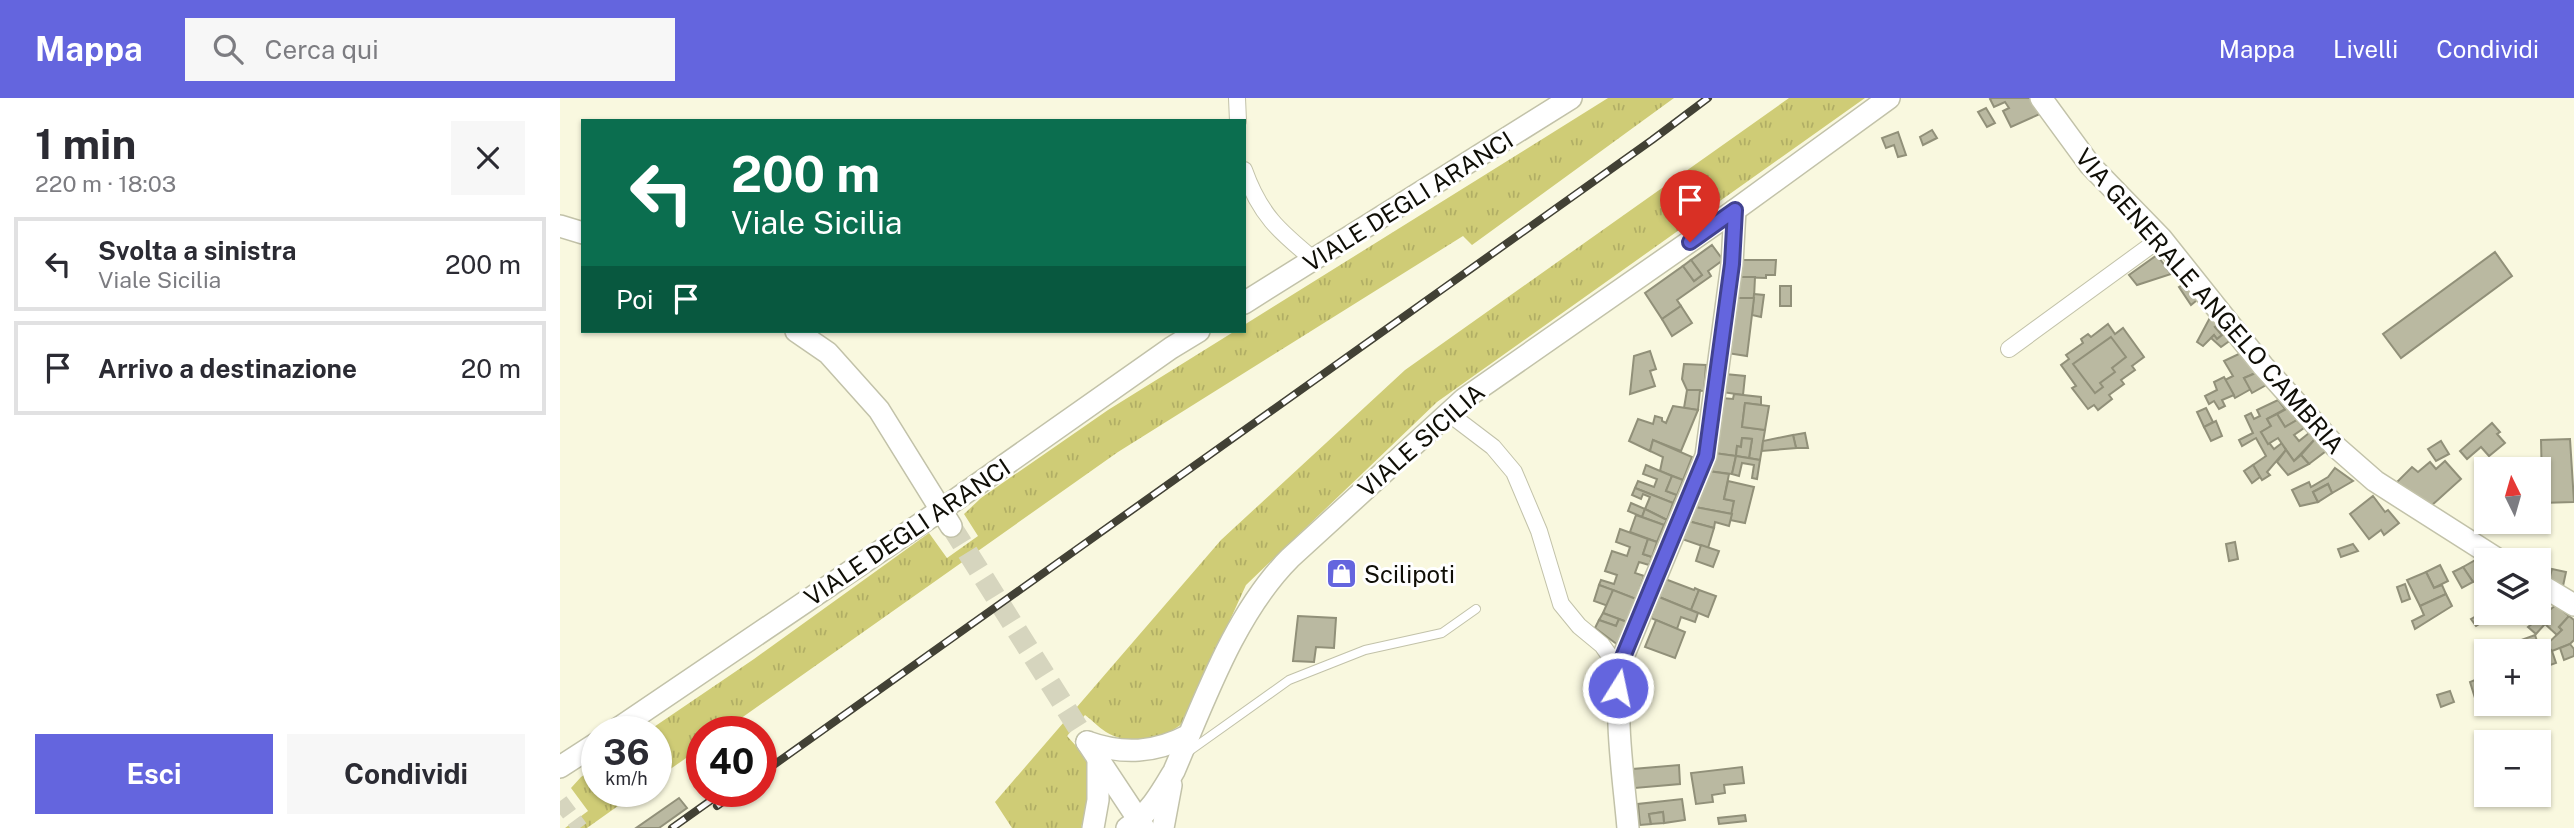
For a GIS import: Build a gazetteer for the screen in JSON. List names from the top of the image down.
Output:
{
  "streets": {
    "street": ["VIALE DEGLI ARANCI", "VIA GENERALE ANGELO CAMBRIA", "VIALE SICILIA"]
  },
  "places": {
    "shop": ["Scilipoti"]
  },
  "north": "top",
  "page": {
    "header": "Mappa",
    "search": "Cerca qui",
    "nav": ["Mappa", "Livelli", "Condividi"],
    "heading": ["1 min", "220 m · 18:03"],
    "turn": ["200 m", "Viale Sicilia"],
    "list": [
      {
        "name": "Svolta a sinistra",
        "note": "Viale Sicilia",
        "value": "200 m"
      },
      {
        "name": "Arrivo a destinazione",
        "value": "20 m"
      }
    ],
    "then": "Poi",
    "map_buttons": ["+", "−"],
    "speed": "36 km/h",
    "limit": "40",
    "buttons": ["Esci", "Condividi"]
  }
}
